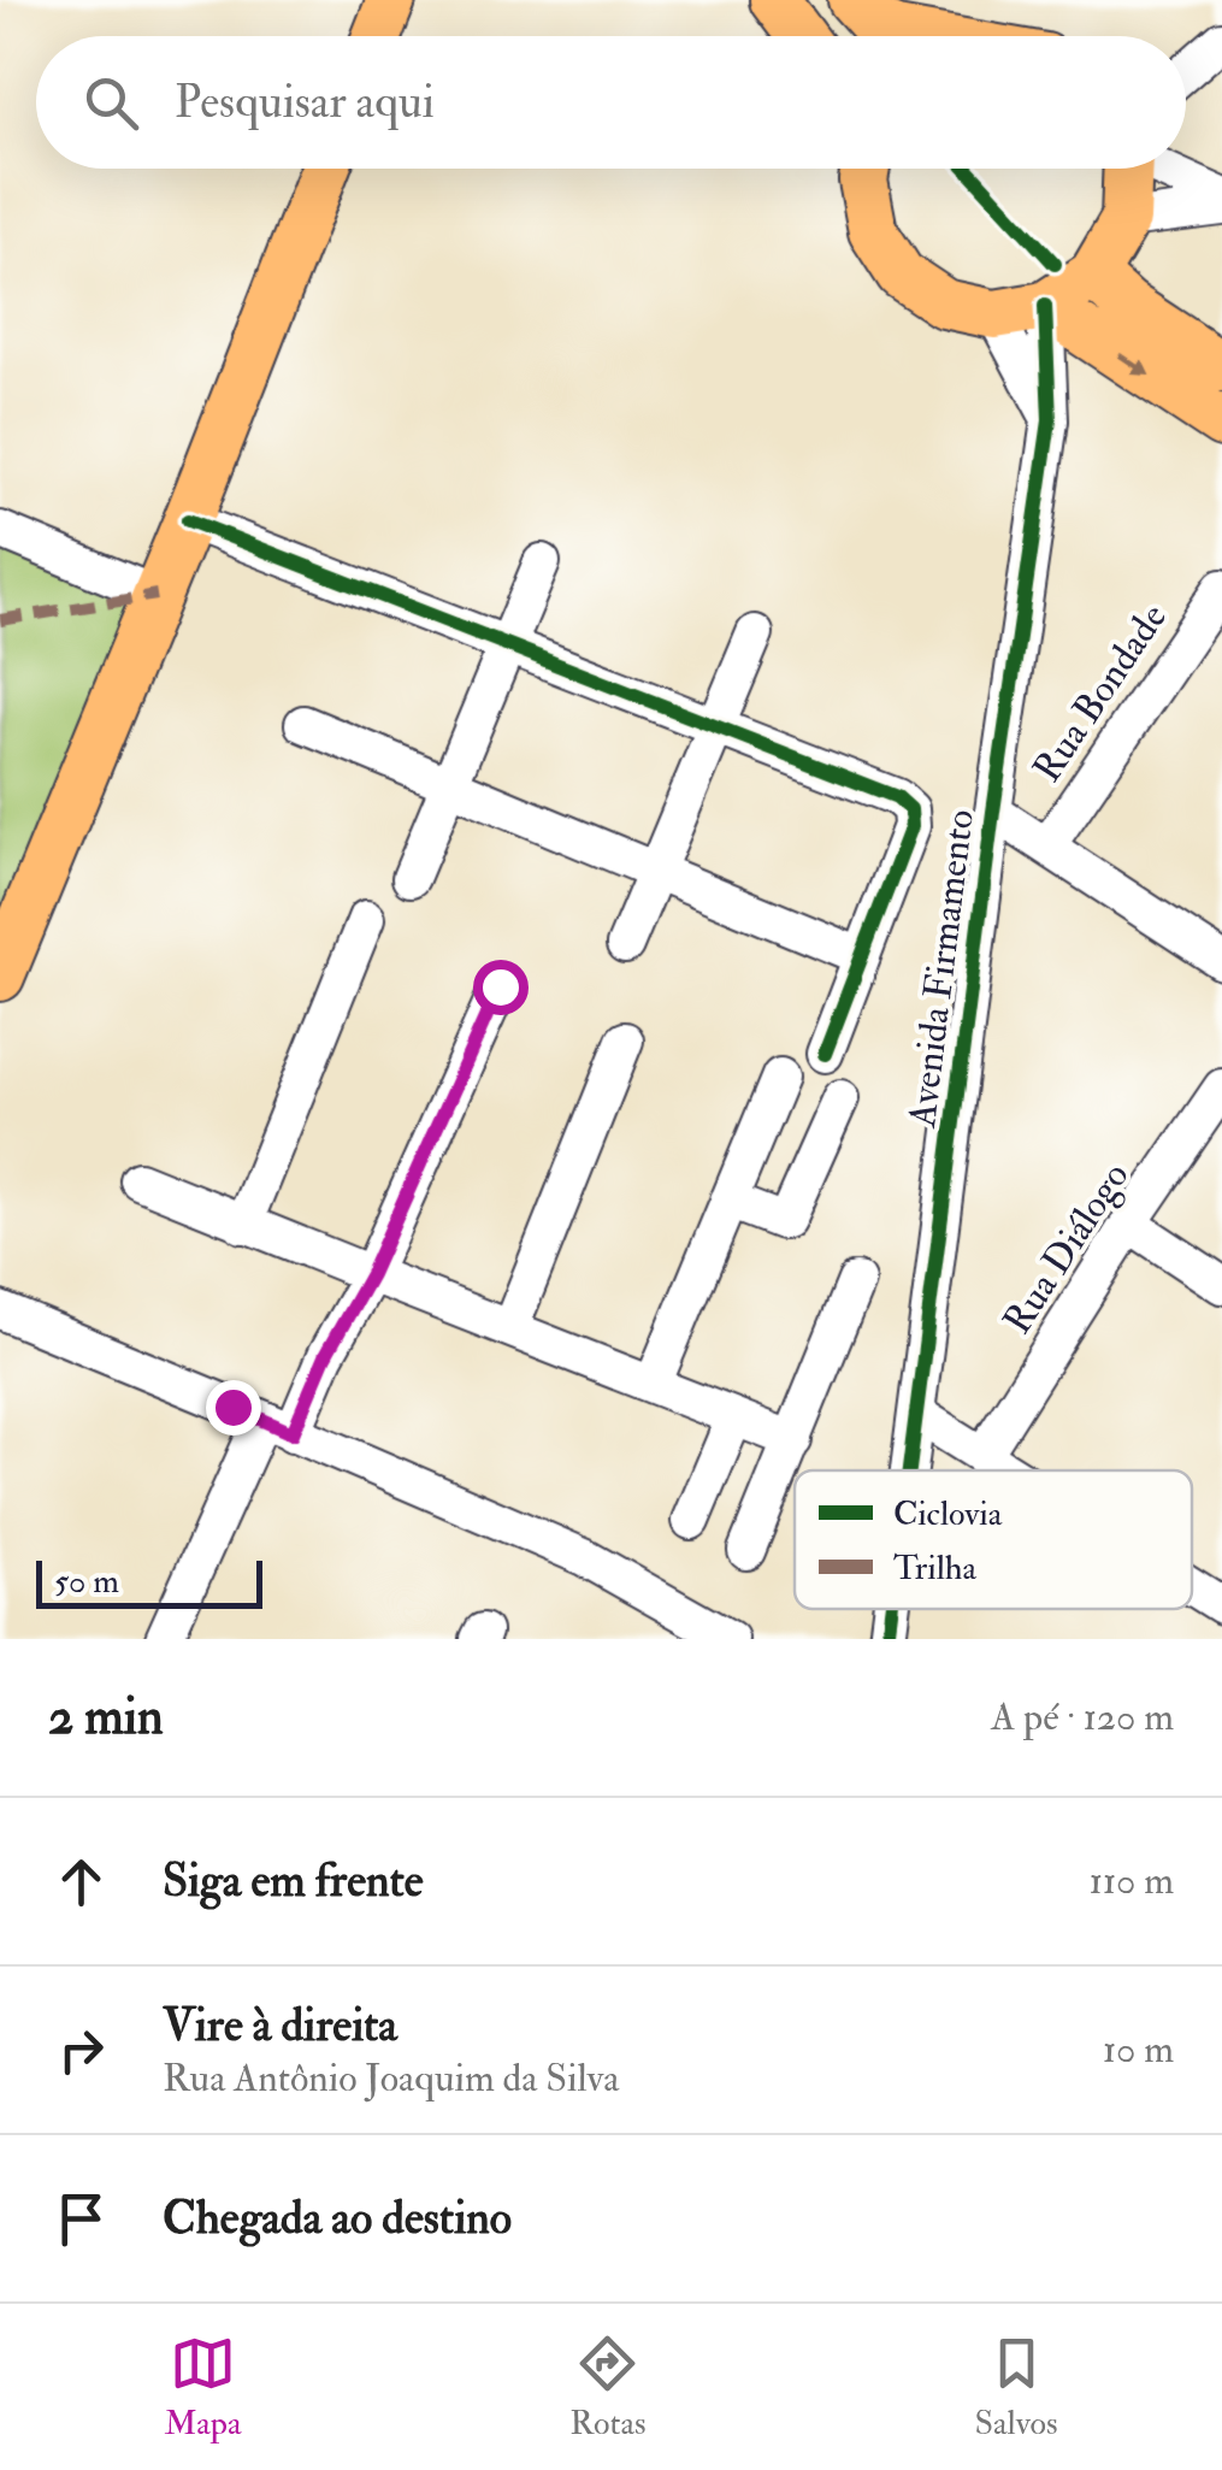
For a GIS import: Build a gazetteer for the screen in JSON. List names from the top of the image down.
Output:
{
  "streets": {
    "street": ["Rua Bondade", "Avenida Firmamento", "Rua Diálogo"]
  },
  "legend": ["Ciclovia", "Trilha"],
  "scale_bar": "50 m",
  "page": {
    "search": "Pesquisar aqui",
    "scale": "50 m",
    "heading": ["2 min", "A pé · 120 m"],
    "list": [
      ["Siga em frente", "110 m"],
      ["Vire à direita", "Rua Antônio Joaquim da Silva", "10 m"],
      "Chegada ao destino"
    ],
    "nav": ["Mapa", "Rotas", "Salvos"]
  }
}
